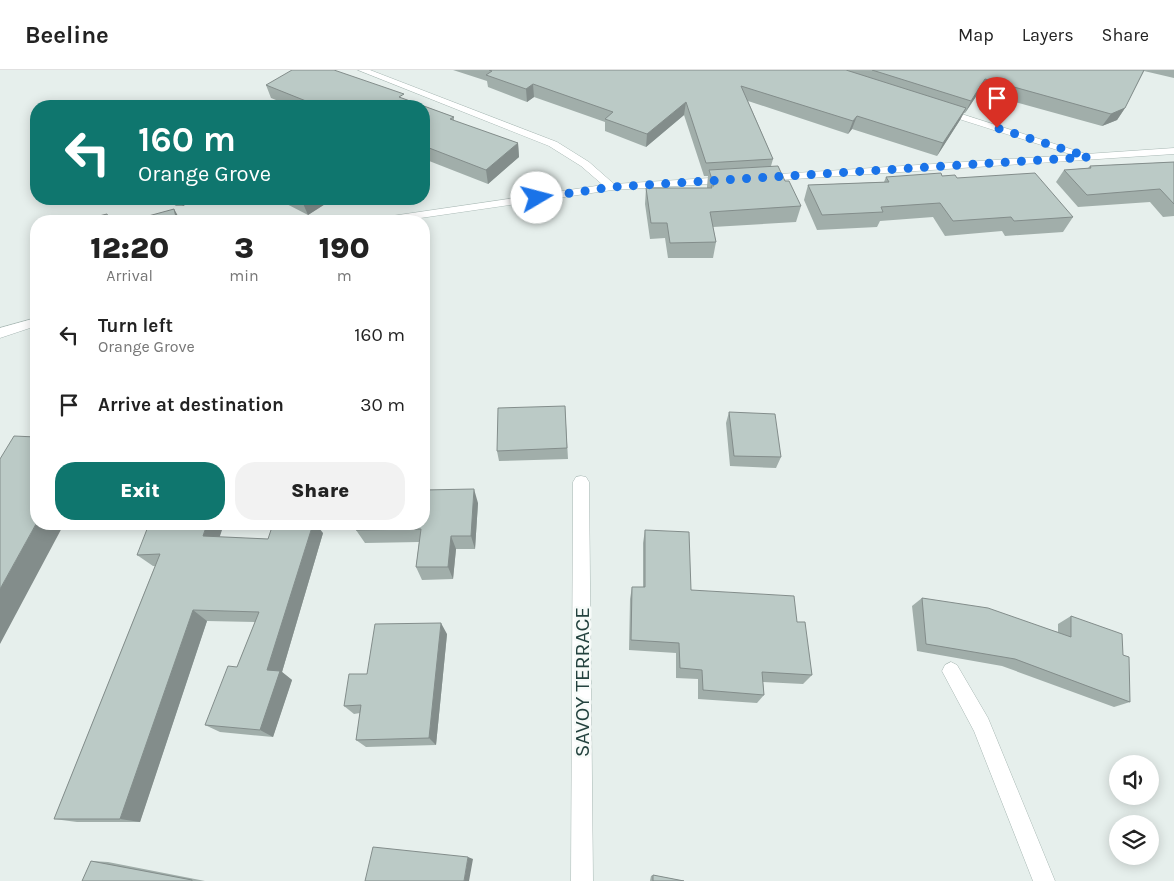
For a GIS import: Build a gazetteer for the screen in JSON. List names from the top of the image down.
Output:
{
  "streets": {
    "street": ["SAVOY TERRACE"]
  },
  "page": {
    "header": "Beeline",
    "nav": ["Map", "Layers", "Share"],
    "turn": ["160 m", "Orange Grove"],
    "eta": [
      "12:20",
      "Arrival",
      "3",
      "min",
      "190",
      "m"
    ],
    "list": [
      {
        "name": "Turn left",
        "note": "Orange Grove",
        "value": "160 m"
      },
      {
        "name": "Arrive at destination",
        "value": "30 m"
      }
    ],
    "buttons": ["Exit", "Share"]
  }
}
